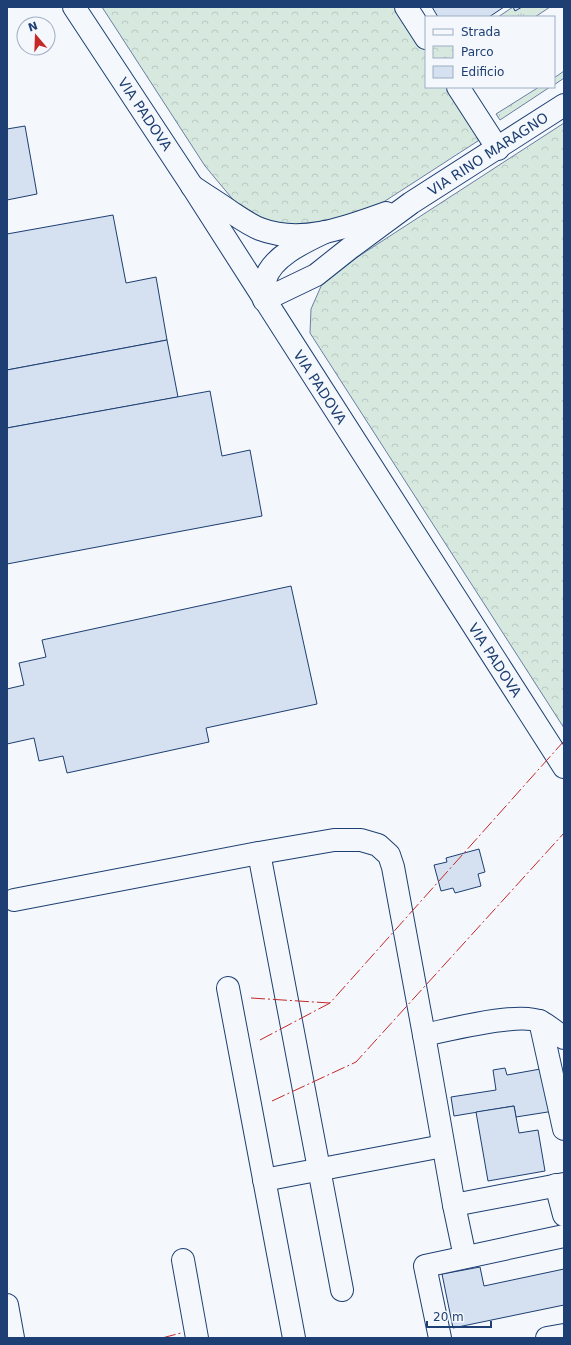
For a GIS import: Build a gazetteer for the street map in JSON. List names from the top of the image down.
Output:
{
  "streets": {
    "main road": ["VIA PADOVA", "VIA RINO MARAGNO"]
  },
  "crossings": [
    ["VIA PADOVA", "VIA RINO MARAGNO"]
  ],
  "legend": ["Strada", "Parco", "Edificio"],
  "scale_bar": "20 m",
  "north": "top"
}
